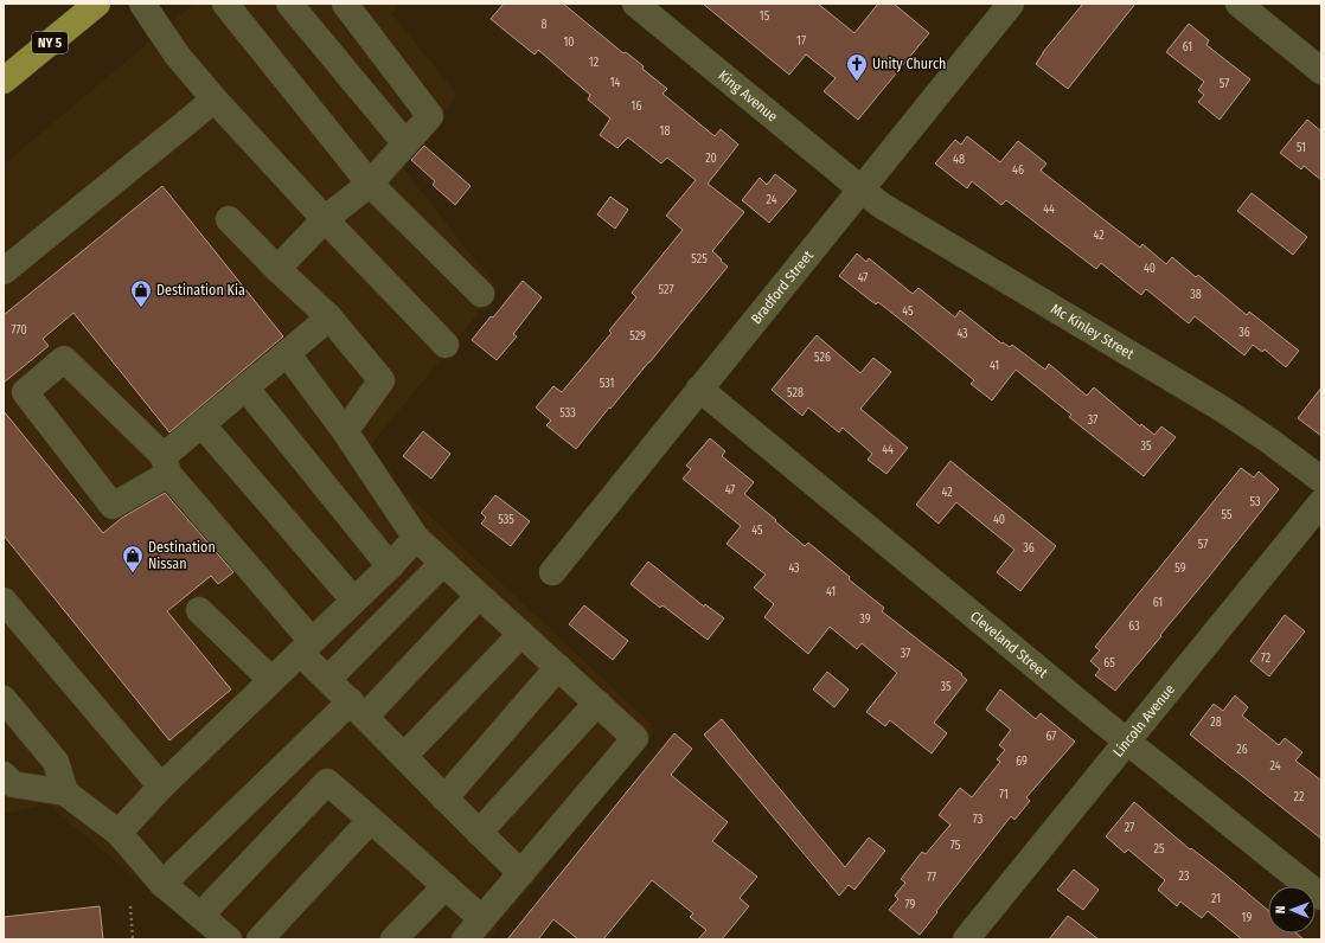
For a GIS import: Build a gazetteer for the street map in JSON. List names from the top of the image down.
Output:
{
  "streets": {
    "main road": ["NY 5"],
    "street": [
      "King Avenue",
      "Bradford Street",
      "Mc Kinley Street",
      "Cleveland Street",
      "Lincoln Avenue"
    ]
  },
  "crossings": [
    ["King Avenue", "Bradford Street"],
    ["King Avenue", "Mc Kinley Street"],
    ["Bradford Street", "Mc Kinley Street"],
    ["Bradford Street", "Cleveland Street"],
    ["Cleveland Street", "Lincoln Avenue"]
  ],
  "places": {
    "church": ["Unity Church"],
    "shop": ["Destination Kia", "Destination Nissan"]
  },
  "house_numbers": [
    "15",
    "8",
    "17",
    "10",
    "61",
    "12",
    "14",
    "57",
    "16",
    "18",
    "51",
    "20",
    "48",
    "46",
    "24",
    "44",
    "42",
    "525",
    "40",
    "47",
    "527",
    "38",
    "45",
    "770",
    "36",
    "43",
    "529",
    "526",
    "41",
    "531",
    "528",
    "533",
    "37",
    "35",
    "44",
    "47",
    "42",
    "53",
    "55",
    "535",
    "40",
    "45",
    "57",
    "36",
    "43",
    "59",
    "41",
    "61",
    "39",
    "63",
    "37",
    "72",
    "65",
    "35",
    "28",
    "67",
    "26",
    "69",
    "24",
    "71",
    "22",
    "73",
    "27",
    "75",
    "25",
    "23",
    "77",
    "21",
    "79",
    "19"
  ],
  "north": "left"
}
